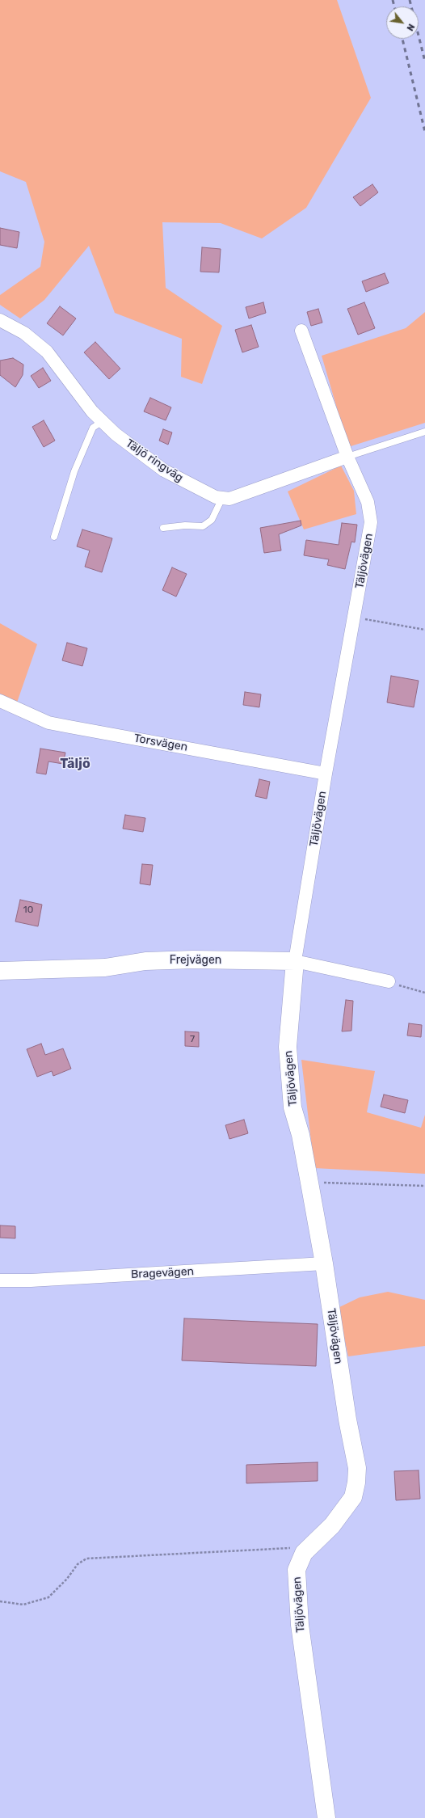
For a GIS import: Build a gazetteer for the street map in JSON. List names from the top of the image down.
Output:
{
  "streets": {
    "street": [
      "Täljö ringväg",
      "Täljövägen",
      "Torsvägen",
      "Frejvägen",
      "Bragevägen"
    ]
  },
  "crossings": [
    ["Täljö ringväg", "Täljövägen"],
    ["Täljövägen", "Torsvägen"],
    ["Täljövägen", "Frejvägen"],
    ["Täljövägen", "Bragevägen"]
  ],
  "districts": ["Täljö"],
  "house_numbers": ["10", "7"],
  "north": "bottom right"
}
